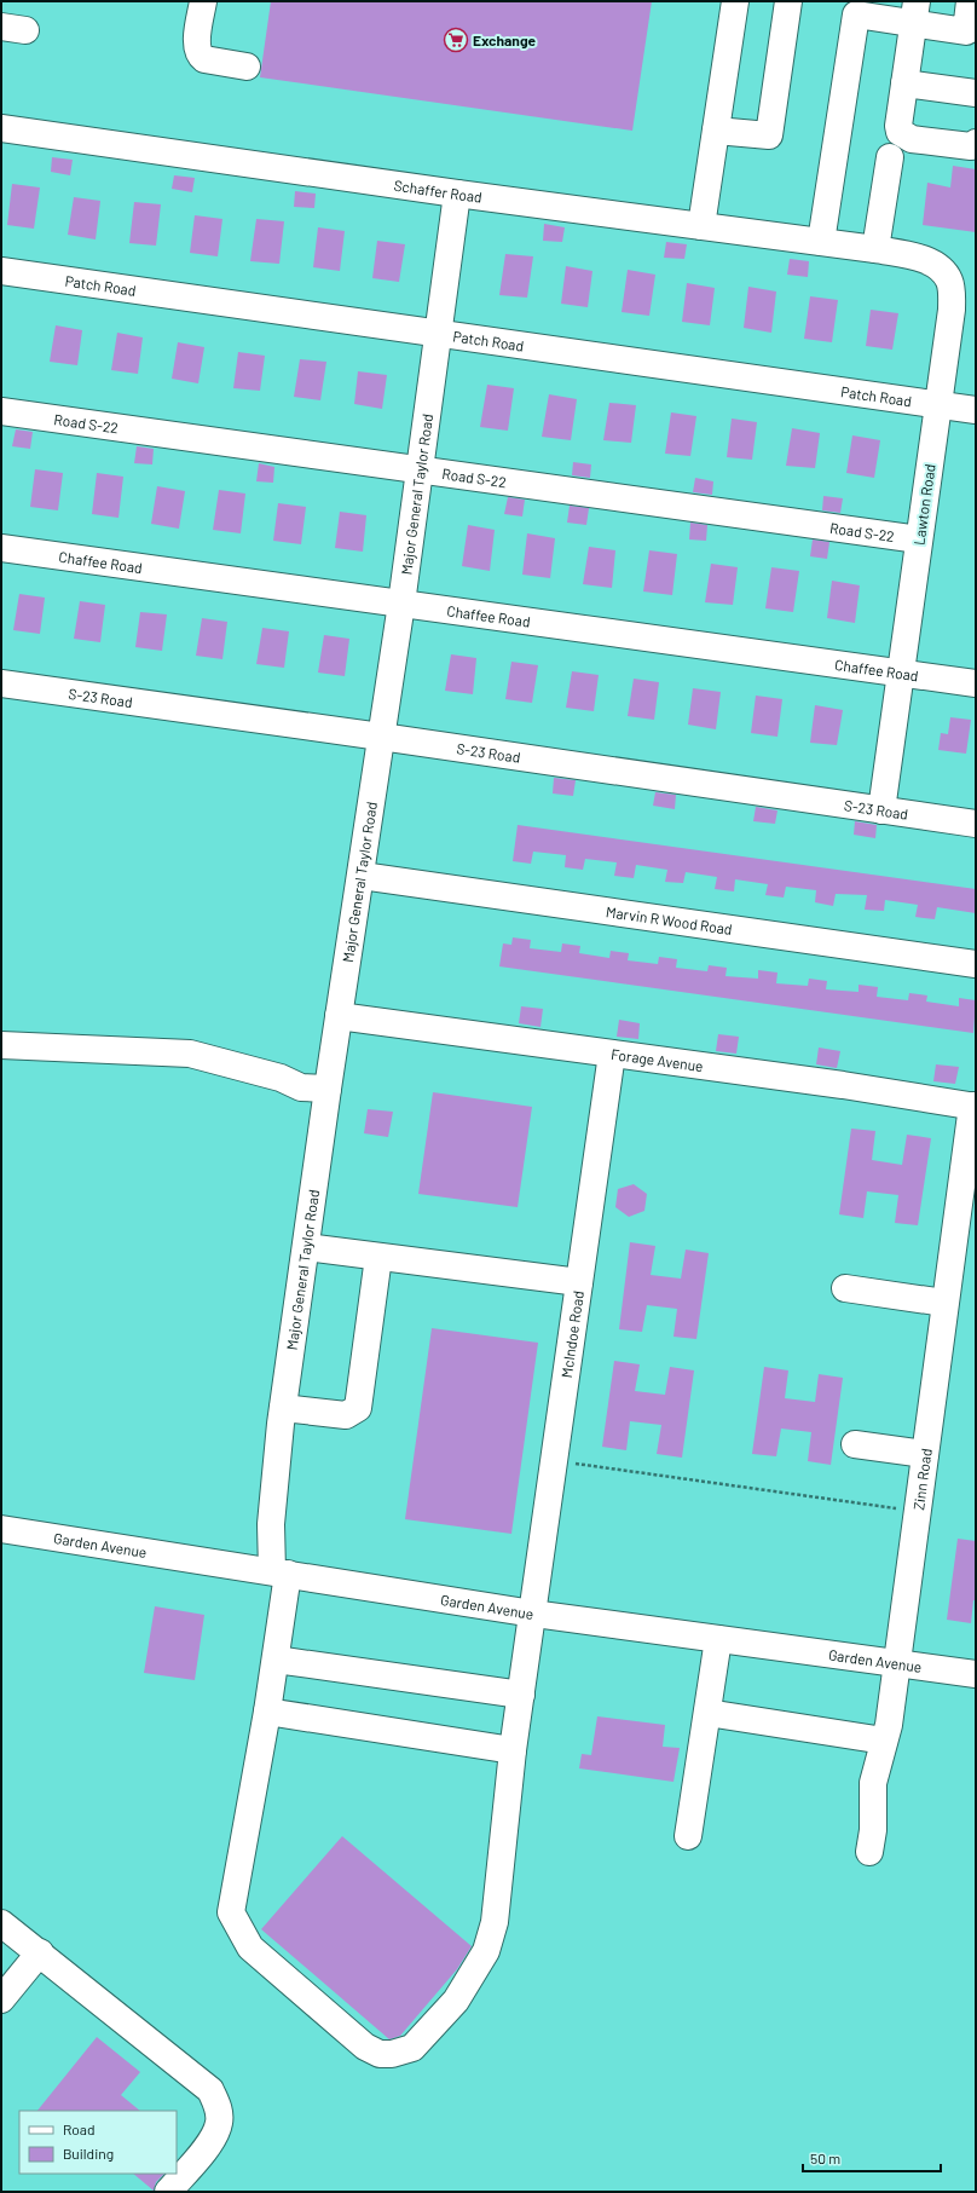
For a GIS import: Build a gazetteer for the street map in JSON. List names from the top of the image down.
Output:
{
  "streets": {
    "street": [
      "Schaffer Road",
      "Patch Road",
      "Road S-22",
      "Major General Taylor Road",
      "Lawton Road",
      "Chaffee Road",
      "S-23 Road",
      "Marvin R Wood Road",
      "Forage Avenue",
      "McIndoe Road",
      "Zinn Road",
      "Garden Avenue"
    ]
  },
  "crossings": [
    ["Schaffer Road", "Major General Taylor Road"],
    ["Schaffer Road", "Lawton Road"],
    ["Patch Road", "Major General Taylor Road"],
    ["Patch Road", "Lawton Road"],
    ["Road S-22", "Major General Taylor Road"],
    ["Road S-22", "Lawton Road"],
    ["Major General Taylor Road", "Chaffee Road"],
    ["Major General Taylor Road", "S-23 Road"],
    ["Major General Taylor Road", "Marvin R Wood Road"],
    ["Major General Taylor Road", "Forage Avenue"],
    ["Major General Taylor Road", "McIndoe Road"],
    ["Major General Taylor Road", "Garden Avenue"],
    ["Lawton Road", "Chaffee Road"],
    ["Lawton Road", "S-23 Road"],
    ["Forage Avenue", "McIndoe Road"],
    ["Forage Avenue", "Zinn Road"],
    ["McIndoe Road", "Garden Avenue"],
    ["Zinn Road", "Garden Avenue"]
  ],
  "places": {
    "supermarket": ["Exchange"]
  },
  "legend": ["Road", "Building"],
  "scale_bar": "50 m"
}
